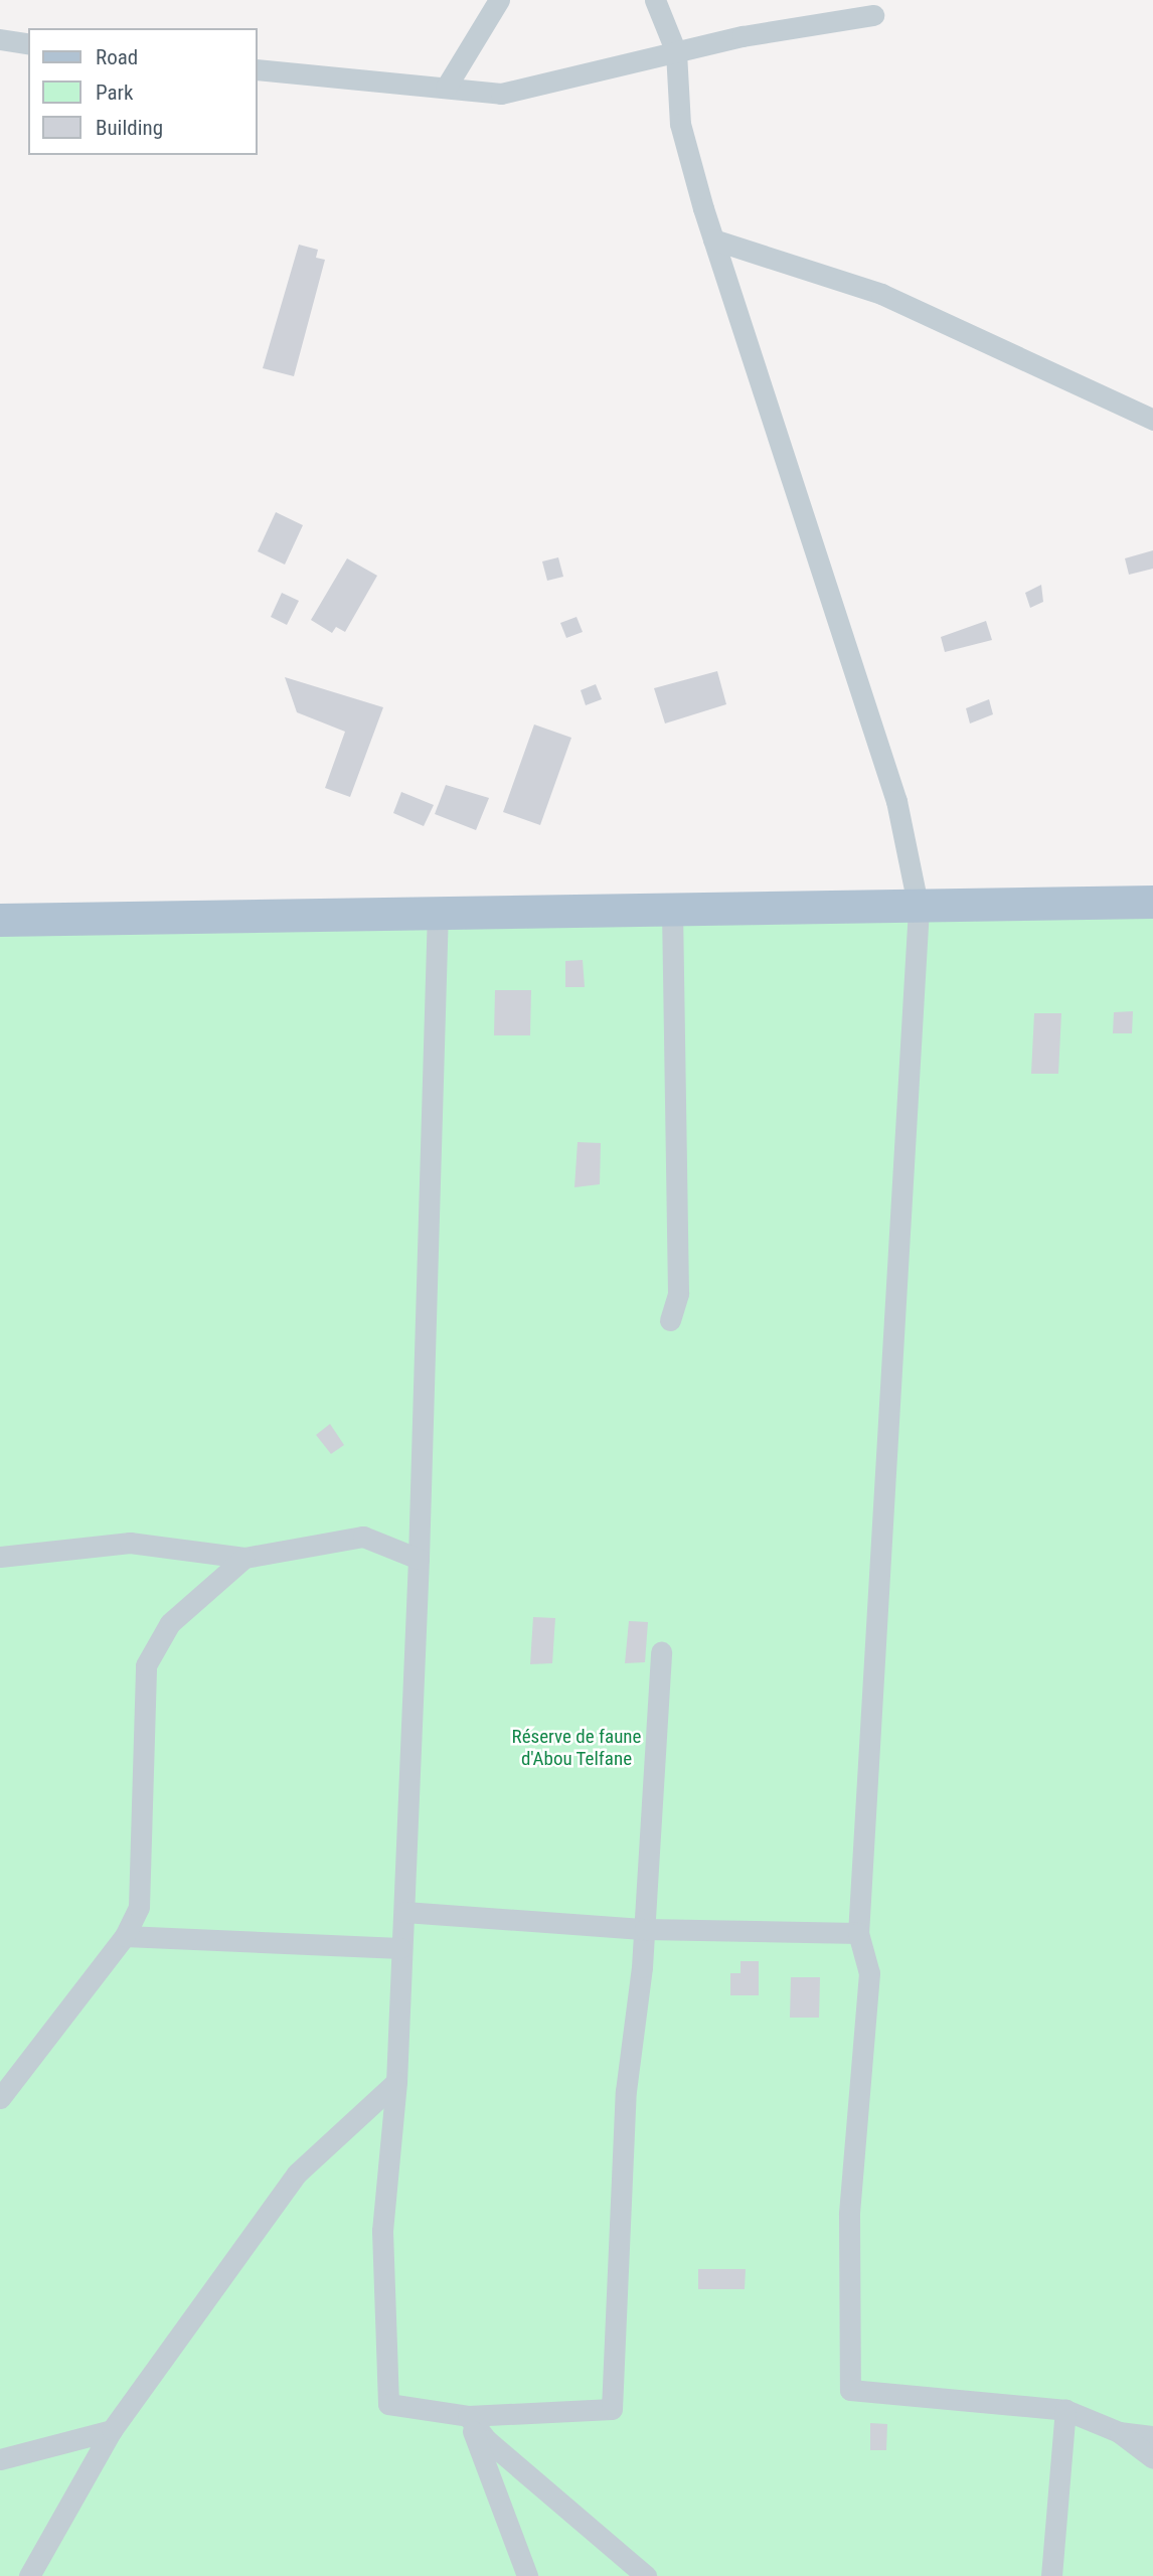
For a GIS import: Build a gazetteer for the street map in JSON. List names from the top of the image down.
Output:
{
  "parks": ["Réserve de faune d'Abou Telfane"],
  "legend": ["Road", "Park", "Building"]
}
